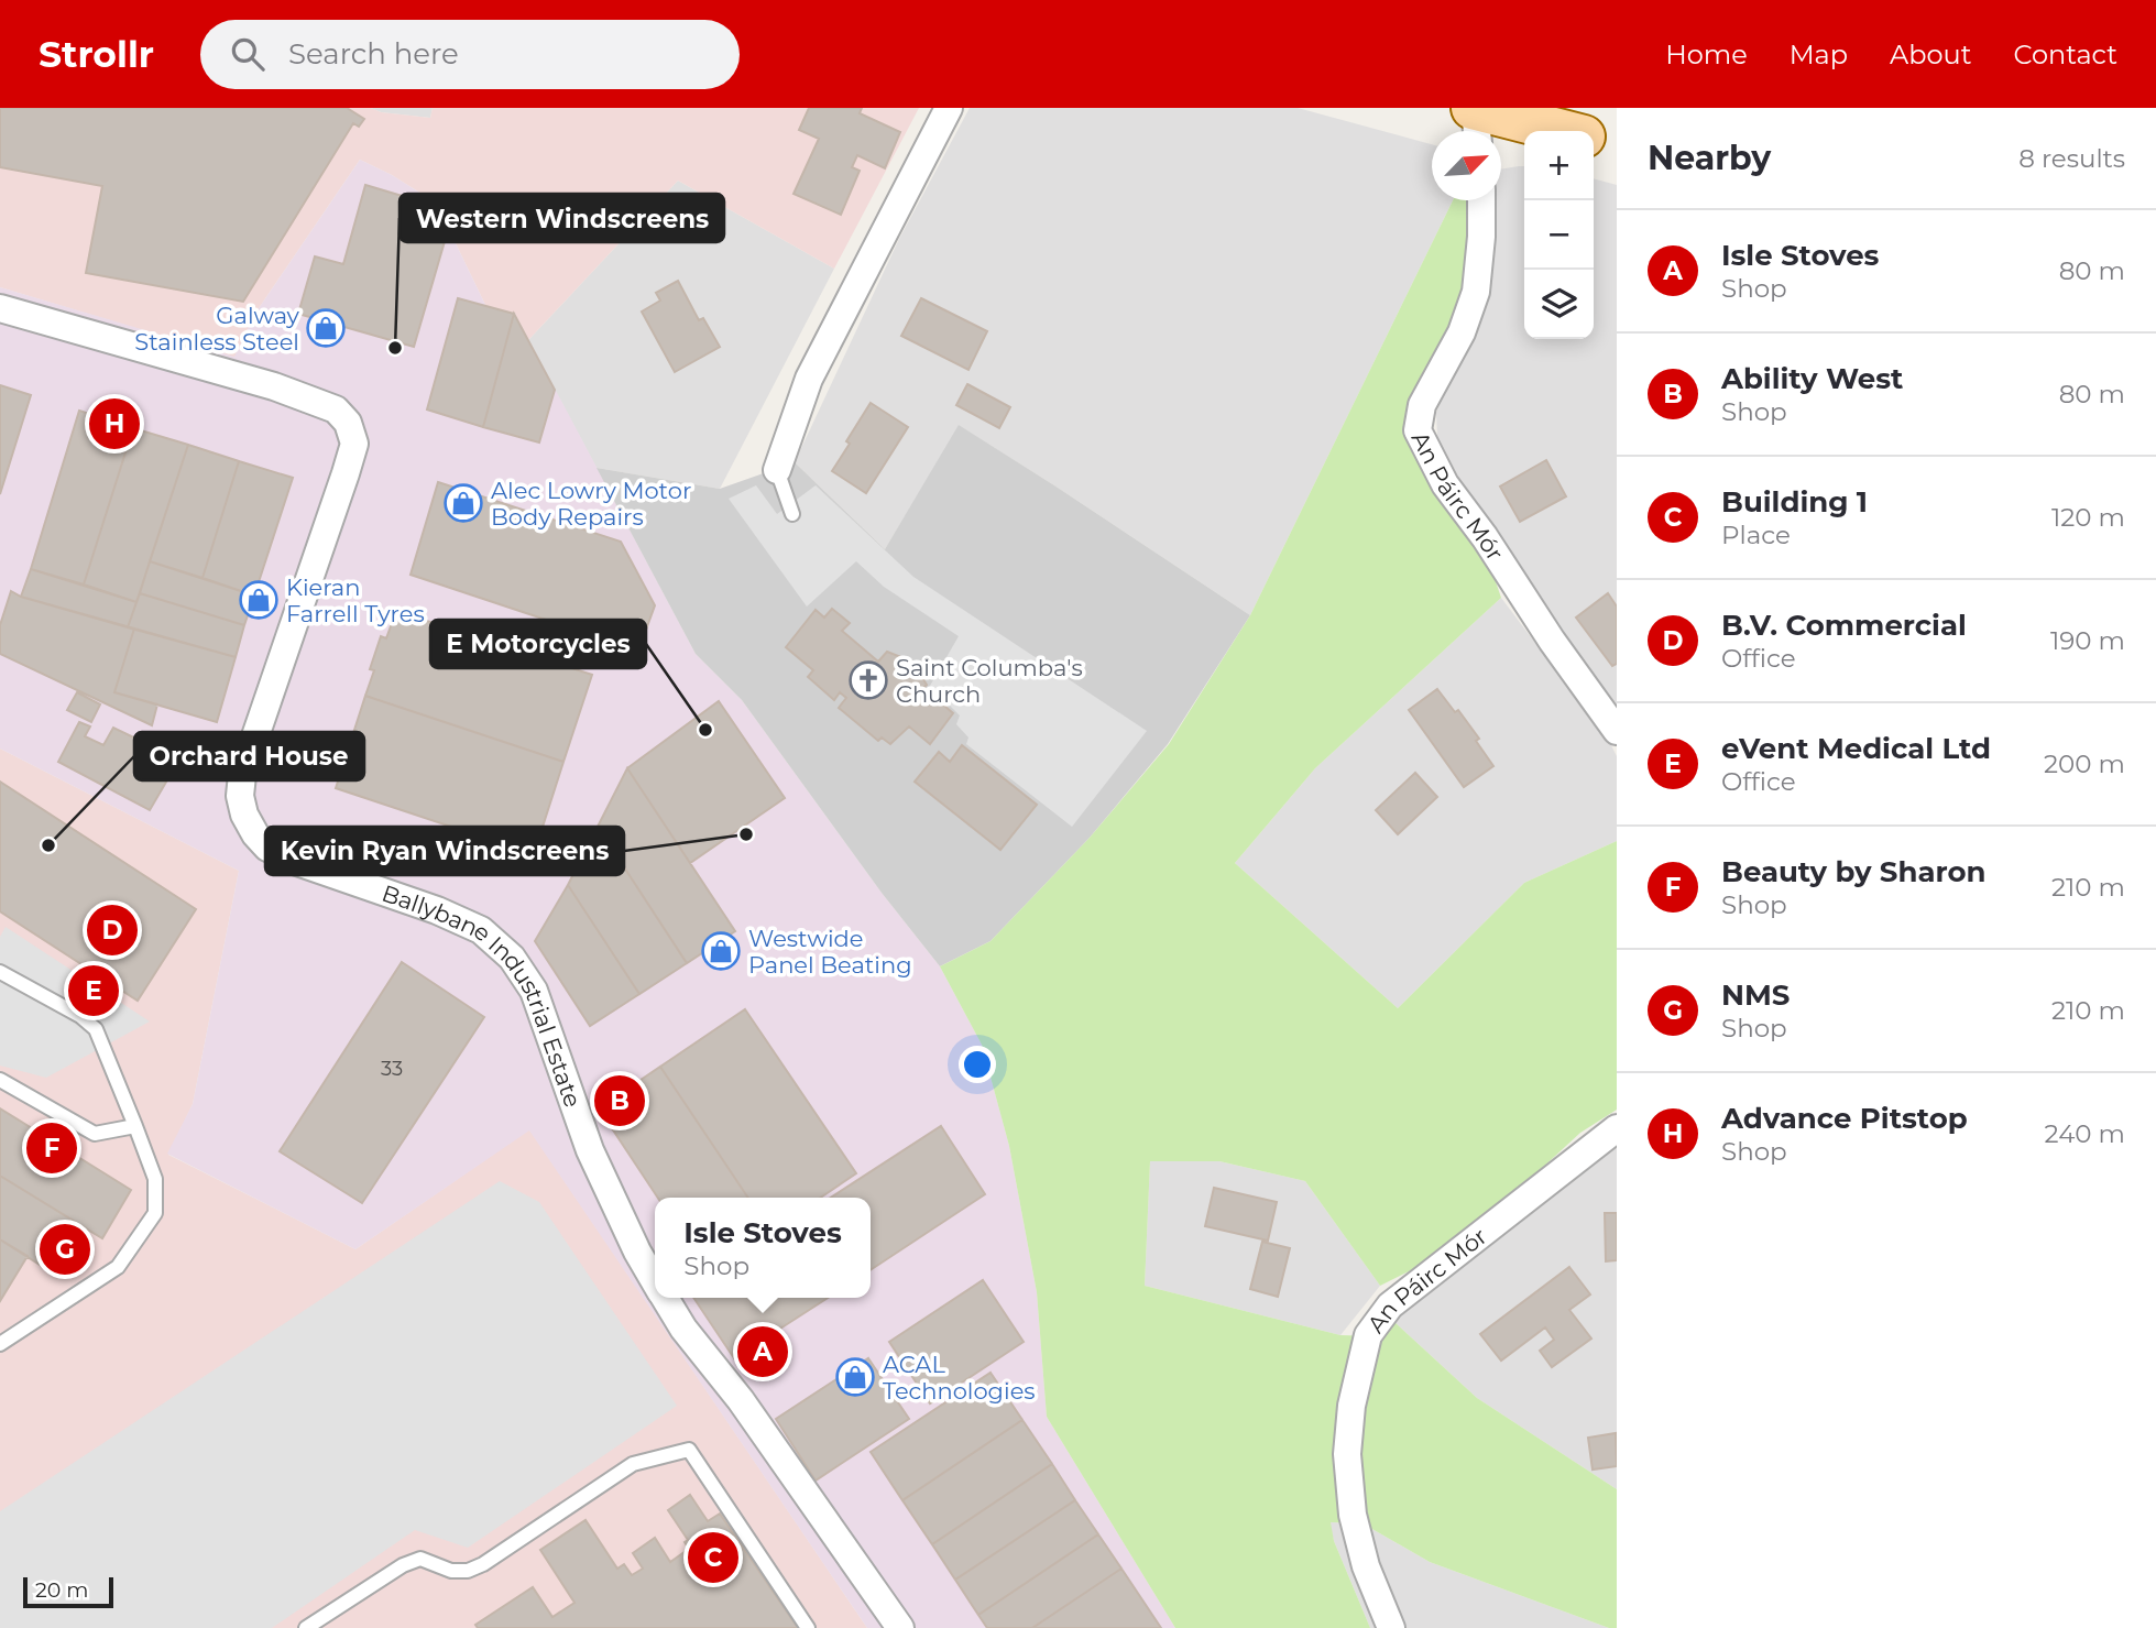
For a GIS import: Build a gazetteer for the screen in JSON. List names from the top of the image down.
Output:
{
  "streets": {
    "street": ["An Páirc Mór", "Ballybane Industrial Estate"]
  },
  "places": {
    "shop": [
      "Galway Stainless Steel",
      "Alec Lowry Motor Body Repairs",
      "Kieran Farrell Tyres",
      "Westwide Panel Beating",
      "ACAL Technologies"
    ],
    "other": [
      "Western Windscreens",
      "E Motorcycles",
      "Kevin Ryan Windscreens",
      "Orchard House"
    ],
    "church": ["Saint Columba's Church"]
  },
  "house_numbers": ["33"],
  "scale_bar": "20 m",
  "north": "top right",
  "page": {
    "header": "Strollr",
    "search": "Search here",
    "nav": [
      "Home",
      "Map",
      "About",
      "Contact"
    ],
    "heading": ["Nearby", "8 results"],
    "map_buttons": ["+", "−"],
    "list": [
      {
        "mark": "A",
        "name": "Isle Stoves",
        "note": "Shop",
        "value": "80 m"
      },
      {
        "mark": "B",
        "name": "Ability West",
        "note": "Shop",
        "value": "80 m"
      },
      {
        "mark": "C",
        "name": "Building 1",
        "note": "Place",
        "value": "120 m"
      },
      {
        "mark": "D",
        "name": "B.V. Commercial",
        "note": "Office",
        "value": "190 m"
      },
      {
        "mark": "E",
        "name": "eVent Medical Ltd",
        "note": "Office",
        "value": "200 m"
      },
      {
        "mark": "F",
        "name": "Beauty by Sharon",
        "note": "Shop",
        "value": "210 m"
      },
      {
        "mark": "G",
        "name": "NMS",
        "note": "Shop",
        "value": "210 m"
      },
      {
        "mark": "H",
        "name": "Advance Pitstop",
        "note": "Shop",
        "value": "240 m"
      }
    ],
    "pins": [
      "H",
      "D",
      "E",
      "B",
      "F",
      "G",
      "A",
      "C"
    ],
    "popup": ["Isle Stoves", "Shop"],
    "scale": "20 m"
  }
}
